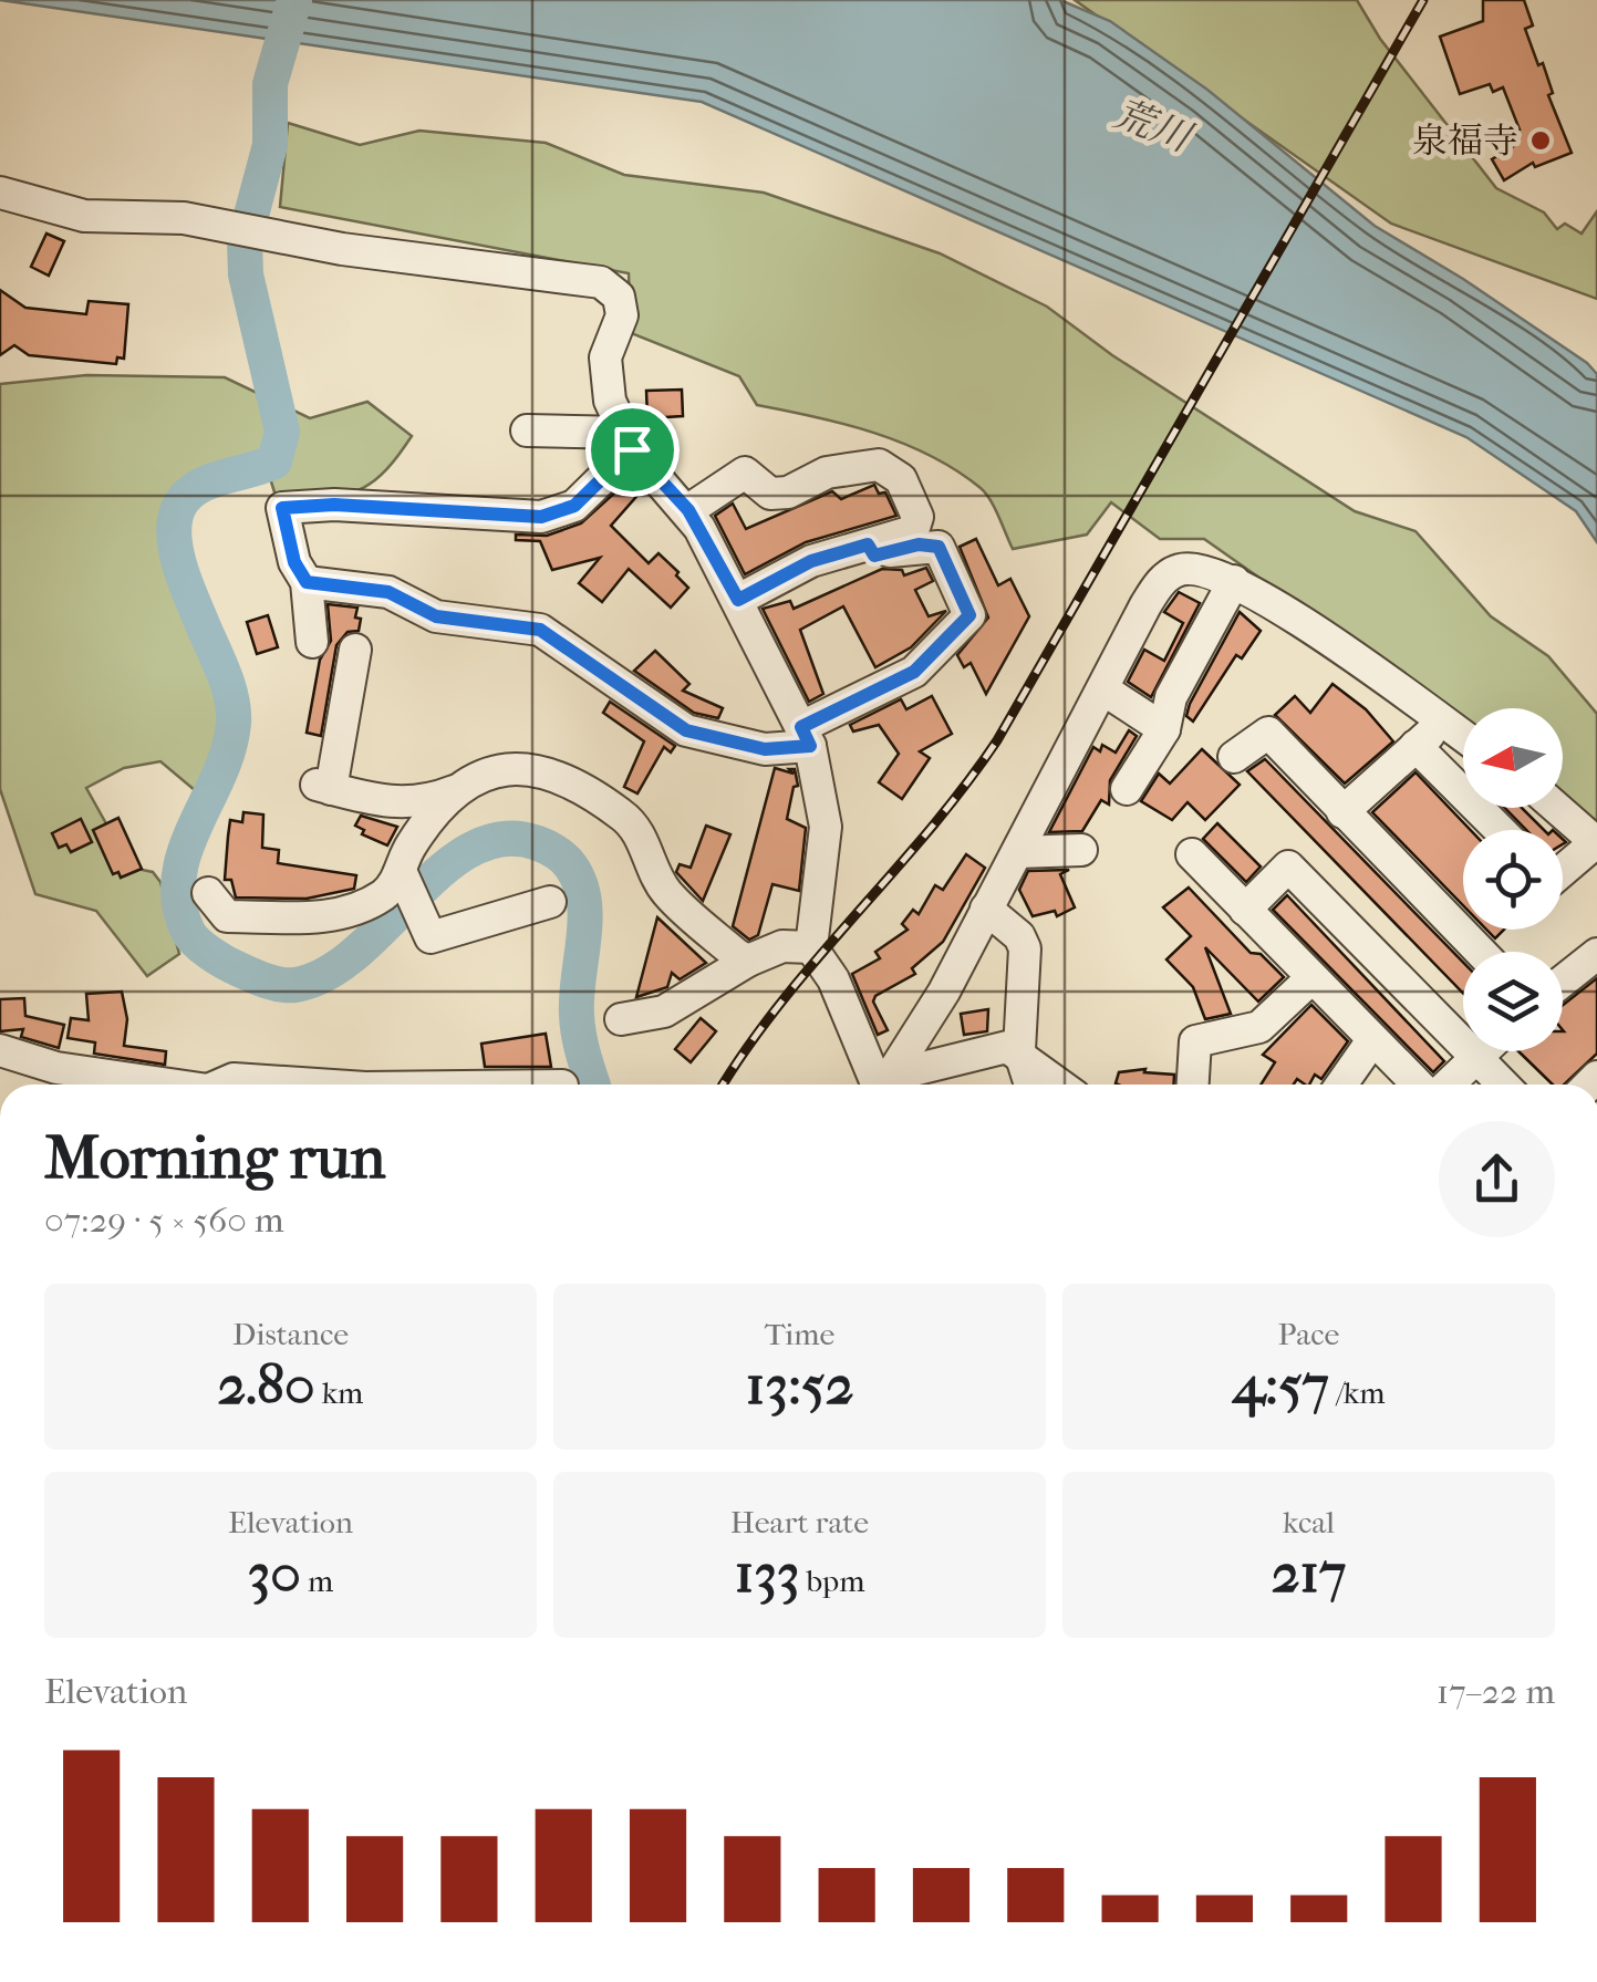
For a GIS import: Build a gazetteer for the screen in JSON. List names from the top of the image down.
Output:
{
  "water": ["荒川"],
  "places": ["泉福寺"],
  "north": "left",
  "page": {
    "heading": ["Morning run", "07:29 · 5 × 560 m"],
    "stats": [
      ["Distance", "2.80 km"],
      ["Time", "13:52"],
      ["Pace", "4:57 /km"],
      ["Elevation", "30 m"],
      ["Heart rate", "133 bpm"],
      ["kcal", "217"]
    ],
    "chart": ["Elevation", "17–22 m"]
  }
}
